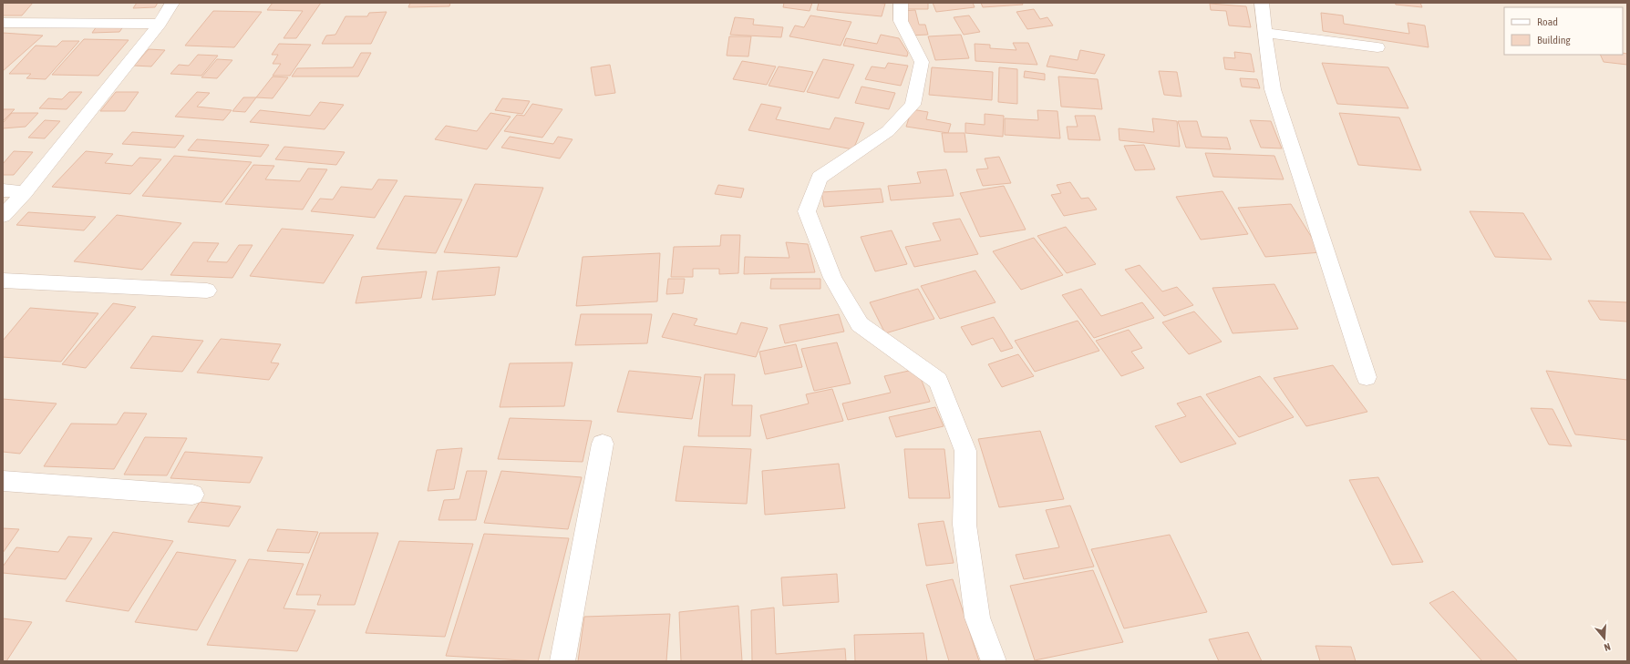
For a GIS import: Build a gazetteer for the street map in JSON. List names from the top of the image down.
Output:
{
  "legend": ["Road", "Building"],
  "north": "bottom"
}
